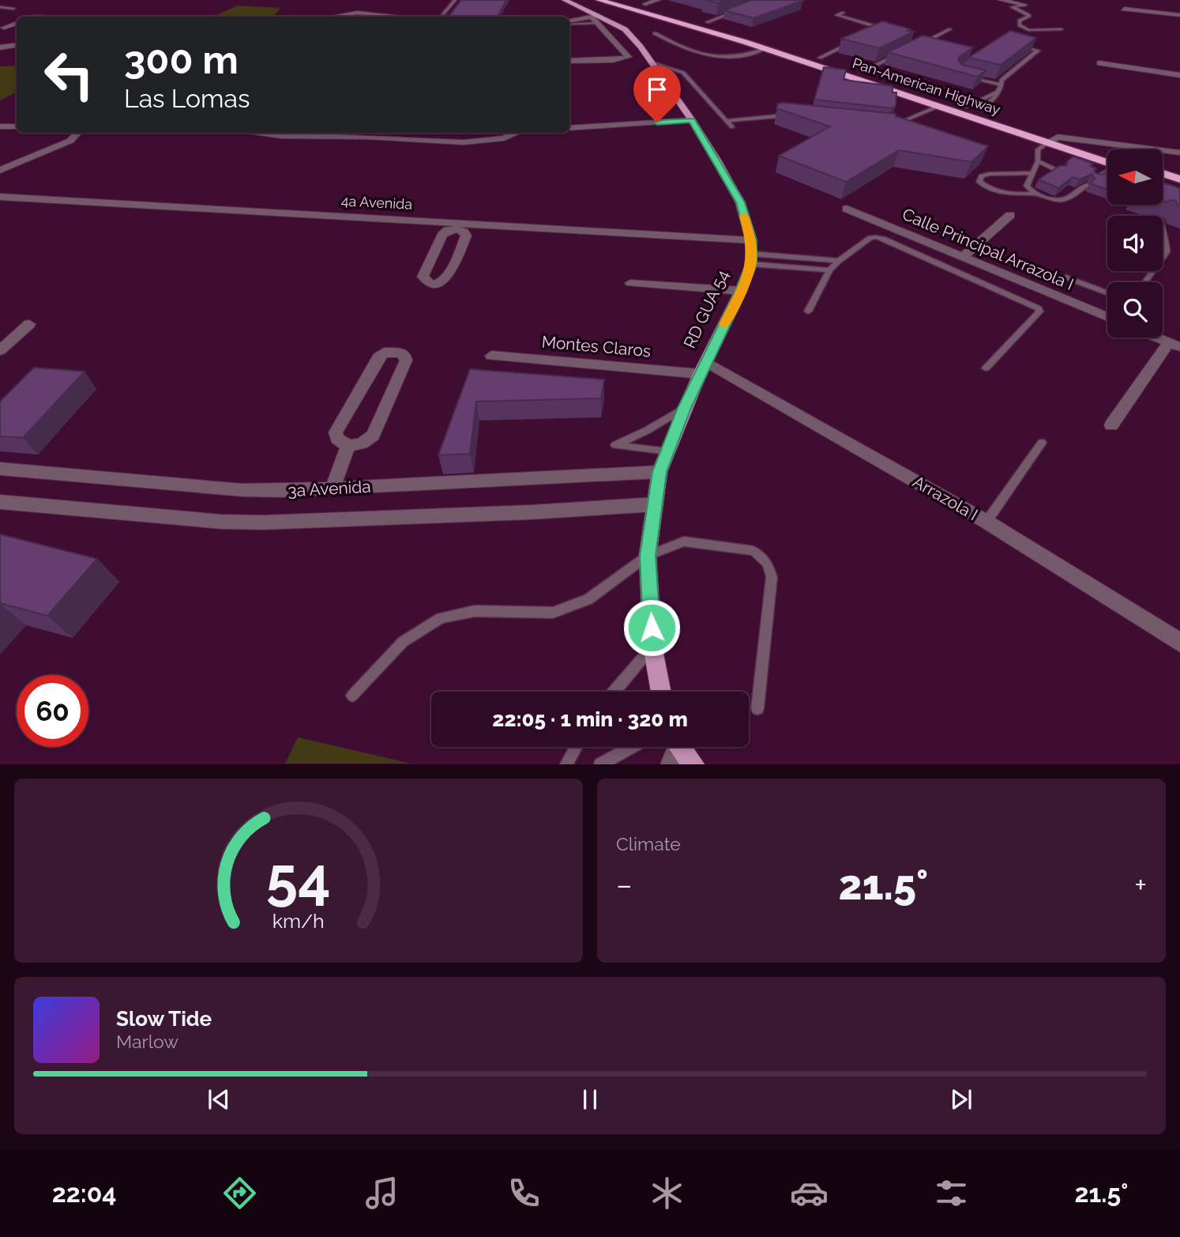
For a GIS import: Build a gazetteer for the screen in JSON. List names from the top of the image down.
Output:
{
  "streets": {
    "highway": ["Pan-American Highway"],
    "main road": ["RD GUA 54"],
    "street": [
      "4a Avenida",
      "Calle Principal Arrazola I",
      "Montes Claros",
      "3a Avenida",
      "Arrazola I"
    ]
  },
  "crossings": [
    ["4a Avenida", "RD GUA 54"],
    ["RD GUA 54", "Montes Claros"],
    ["RD GUA 54", "3a Avenida"],
    ["RD GUA 54", "Arrazola I"],
    ["Montes Claros", "Arrazola I"]
  ],
  "north": "left",
  "page": {
    "turn": ["300 m", "Las Lomas"],
    "limit": "60",
    "trip": "22:05 · 1 min · 320 m",
    "tile": "Climate",
    "heat": ["−", "21.5°", "+"],
    "song": ["Slow Tide", "Marlow"],
    "tabs": ["22:04", "21.5°"],
    "gauge": ["54", "km/h"]
  }
}
